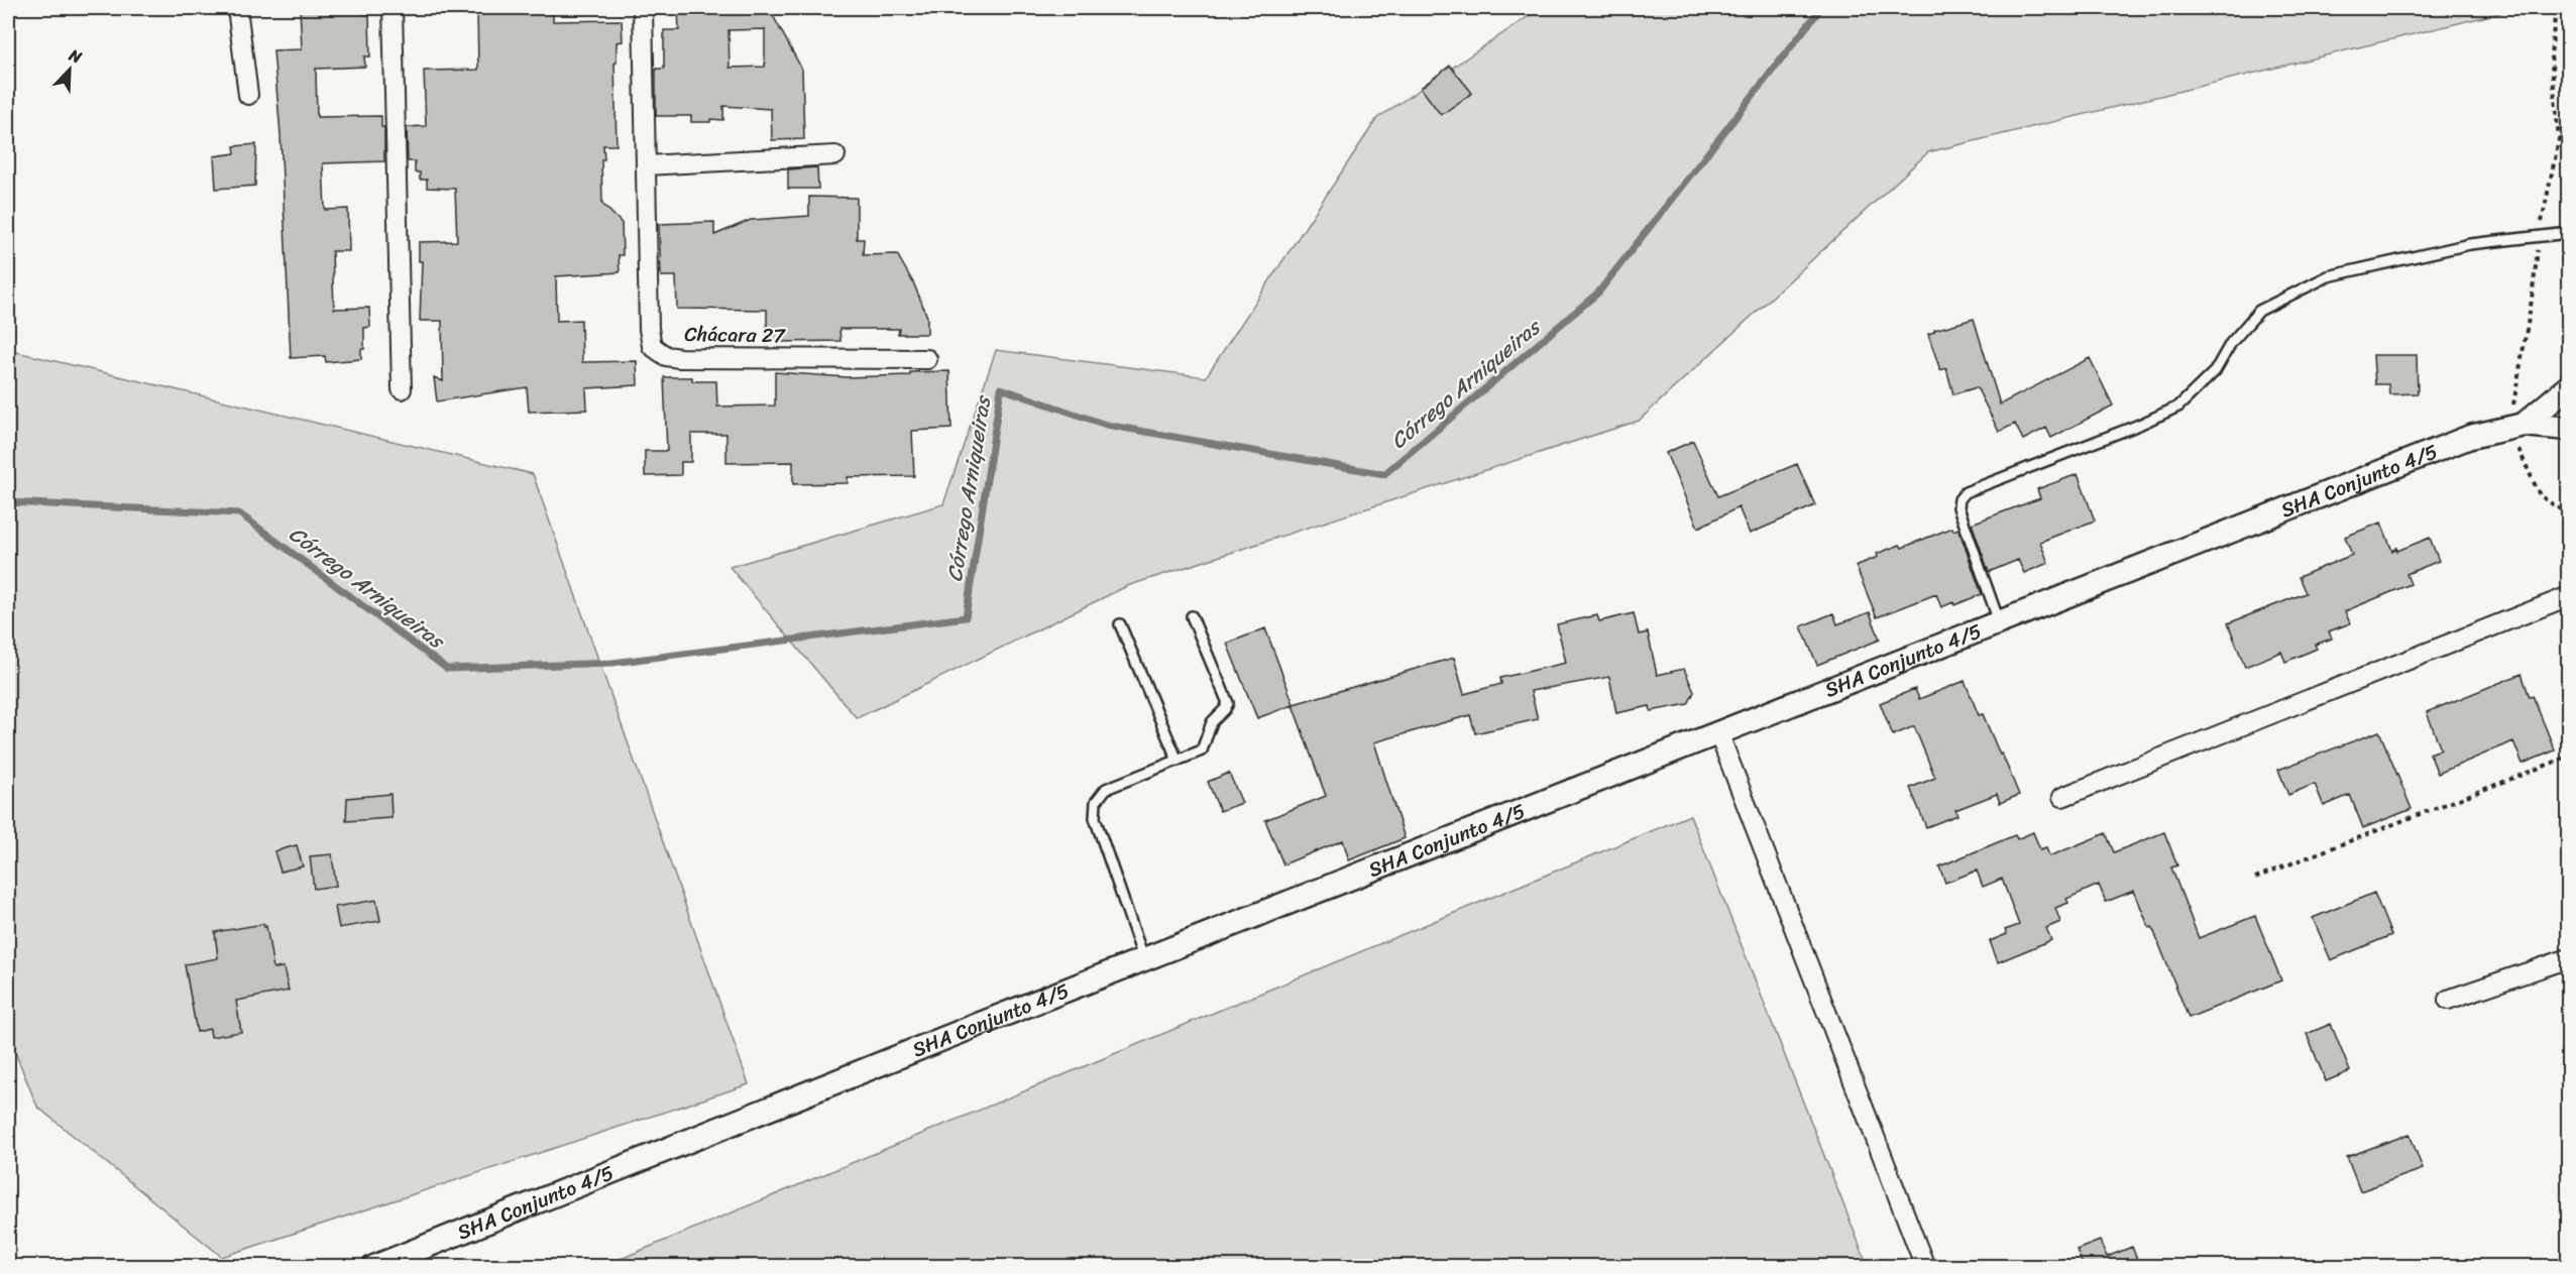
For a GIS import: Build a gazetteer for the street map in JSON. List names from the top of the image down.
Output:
{
  "streets": {
    "street": ["Chácara 27", "SHA Conjunto 4/5"]
  },
  "water": ["Córrego Arniqueiras"],
  "north": "top right"
}
